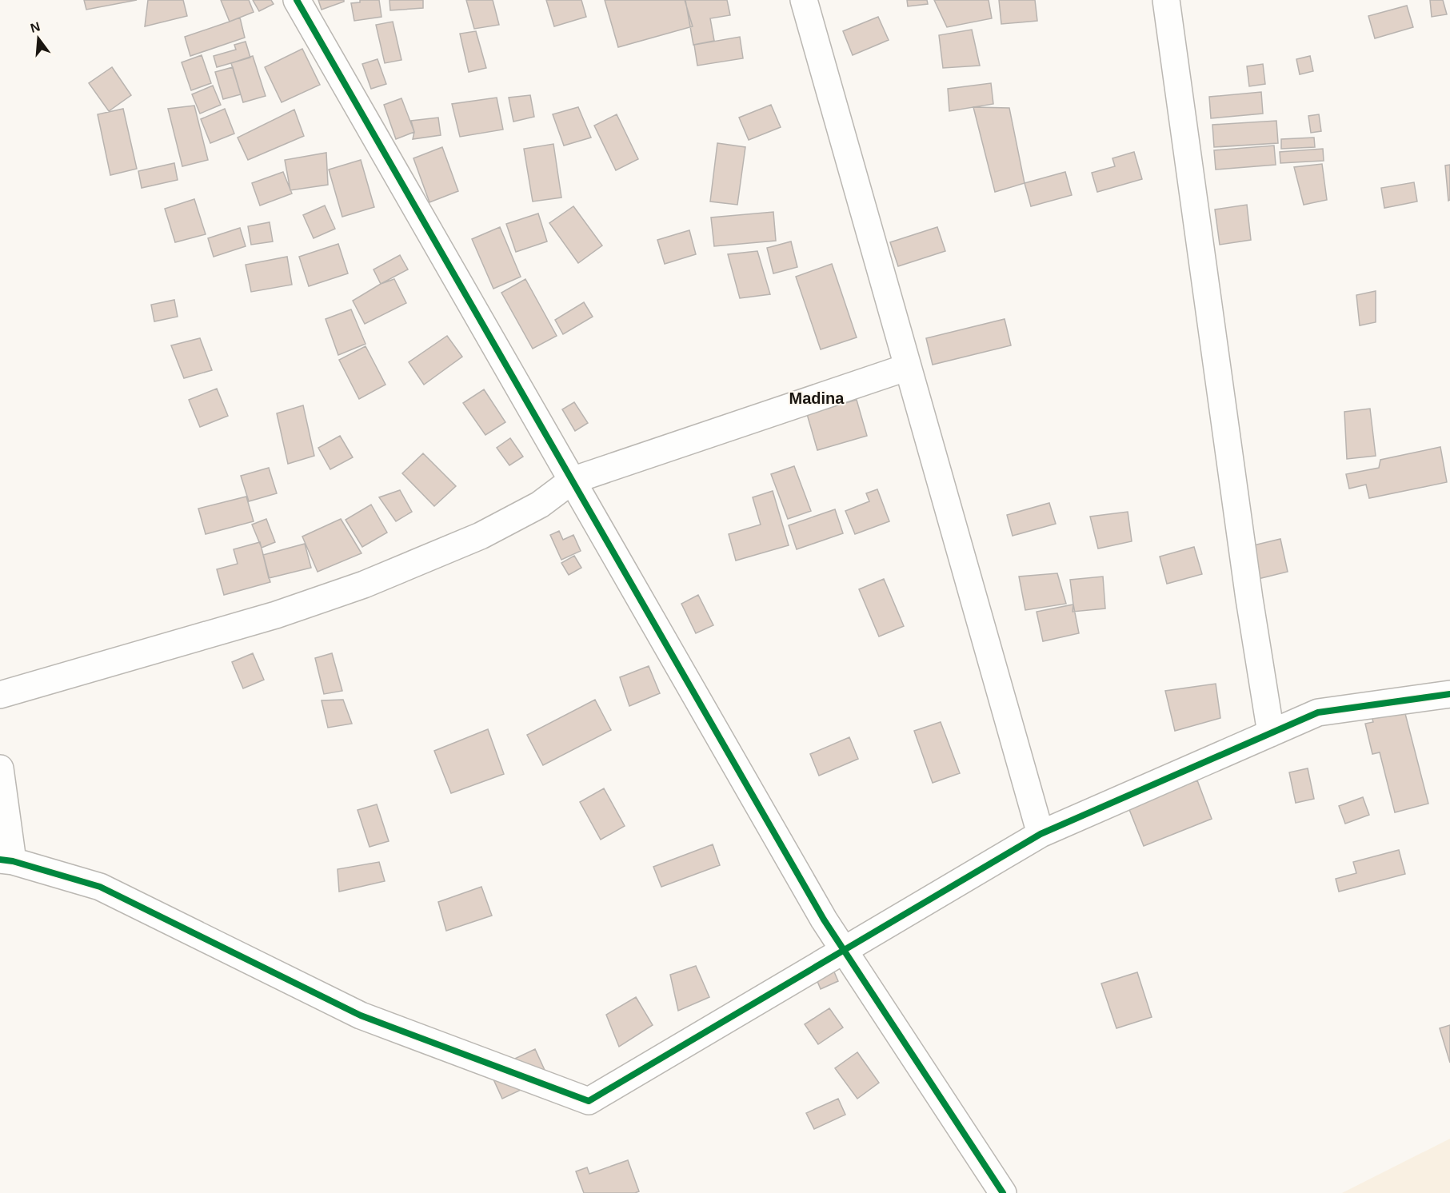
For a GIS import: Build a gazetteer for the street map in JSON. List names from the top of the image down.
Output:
{
  "districts": ["Madina"],
  "north": "top"
}
